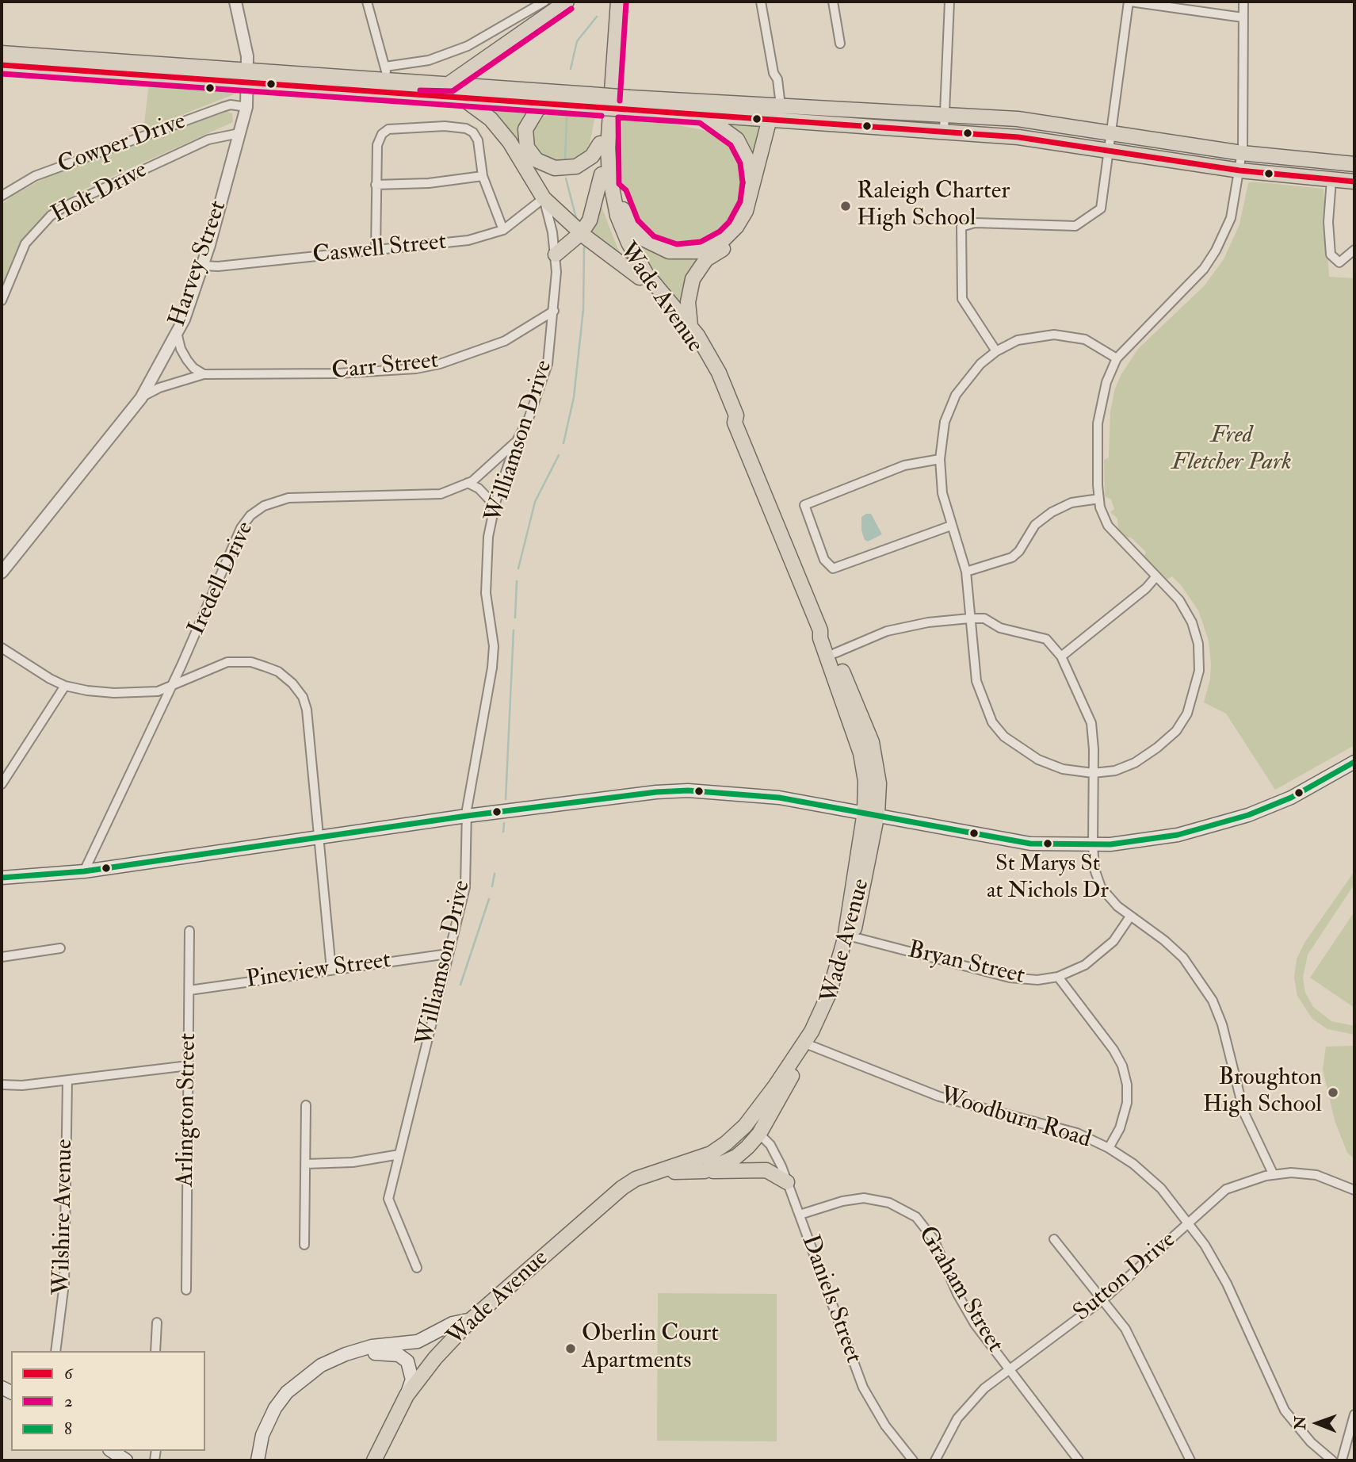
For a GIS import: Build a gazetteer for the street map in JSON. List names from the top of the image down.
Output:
{
  "streets": {
    "main road": ["Wade Avenue"],
    "street": [
      "Cowper Drive",
      "Holt Drive",
      "Caswell Street",
      "Harvey Street",
      "Carr Street",
      "Williamson Drive",
      "Iredell Drive",
      "Bryan Street",
      "Pineview Street",
      "Arlington Street",
      "Woodburn Road",
      "Wilshire Avenue",
      "Sutton Drive",
      "Graham Street",
      "Daniels Street"
    ]
  },
  "crossings": [
    ["Cowper Drive", "Harvey Street"],
    ["Holt Drive", "Harvey Street"],
    ["Caswell Street", "Harvey Street"],
    ["Caswell Street", "Williamson Drive"],
    ["Harvey Street", "Carr Street"],
    ["Wade Avenue", "Bryan Street"],
    ["Wade Avenue", "Woodburn Road"],
    ["Wade Avenue", "Daniels Street"],
    ["Carr Street", "Williamson Drive"],
    ["Williamson Drive", "Iredell Drive"],
    ["Williamson Drive", "Pineview Street"],
    ["Pineview Street", "Arlington Street"],
    ["Woodburn Road", "Sutton Drive"],
    ["Sutton Drive", "Graham Street"],
    ["Graham Street", "Daniels Street"]
  ],
  "parks": ["Fred Fletcher Park"],
  "places": [
    "Raleigh Charter High School",
    "St Marys St at Nichols Dr",
    "Broughton High School",
    "Oberlin Court Apartments"
  ],
  "lines": ["transit line 2", "transit line 6", "transit line 8"],
  "legend": ["6", "2", "8"],
  "north": "left"
}
